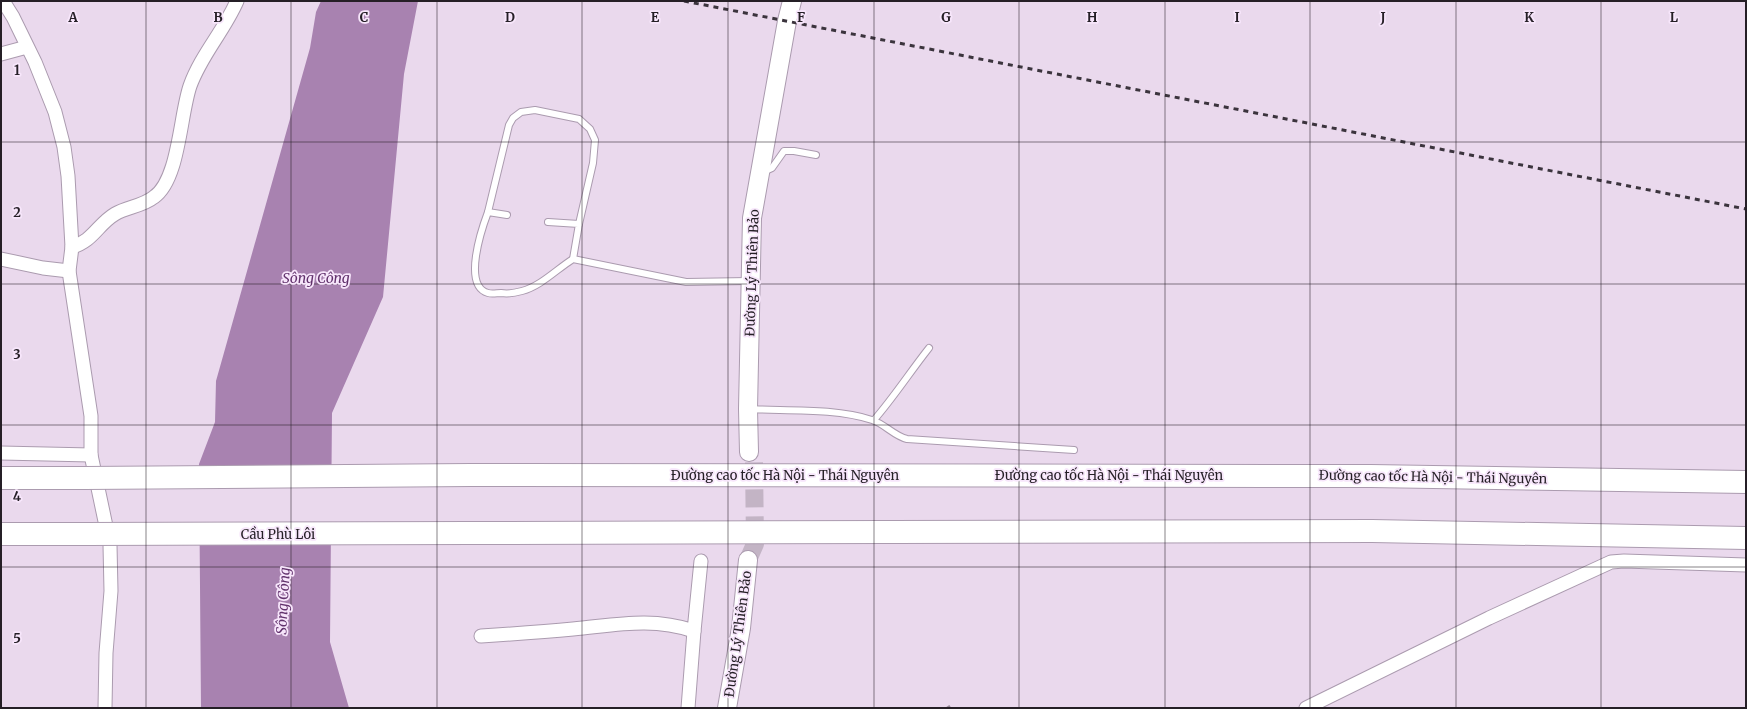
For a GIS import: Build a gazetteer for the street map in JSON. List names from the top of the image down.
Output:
{
  "streets": {
    "highway": ["Đường cao tốc Hà Nội - Thái Nguyên", "Cầu Phù Lôi"],
    "main road": ["Đường Lý Thiên Bảo"]
  },
  "water": ["Sông Công"],
  "grid": {
    "columns": [
      "A",
      "B",
      "C",
      "D",
      "E",
      "F",
      "G",
      "H",
      "I",
      "J",
      "K",
      "L"
    ],
    "rows": [
      "1",
      "2",
      "3",
      "4",
      "5"
    ]
  }
}
